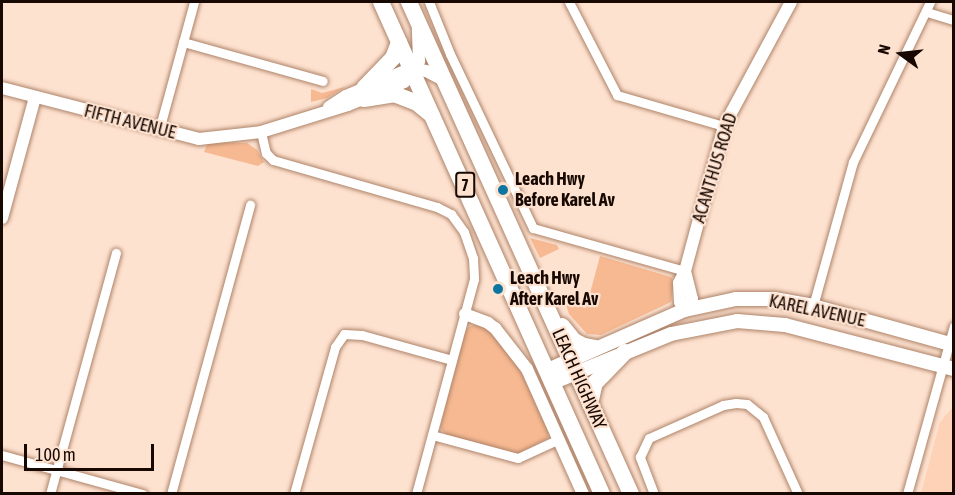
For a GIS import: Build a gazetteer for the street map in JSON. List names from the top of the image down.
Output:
{
  "streets": {
    "highway": ["7", "LEACH HIGHWAY"],
    "main road": ["KAREL AVENUE"],
    "street": ["FIFTH AVENUE", "ACANTHUS ROAD"]
  },
  "crossings": [
    ["FIFTH AVENUE", "LEACH HIGHWAY"],
    ["ACANTHUS ROAD", "KAREL AVENUE"],
    ["KAREL AVENUE", "LEACH HIGHWAY"]
  ],
  "places": ["Leach Hwy Before Karel Av", "Leach Hwy After Karel Av"],
  "scale_bar": "100 m",
  "north": "left"
}
